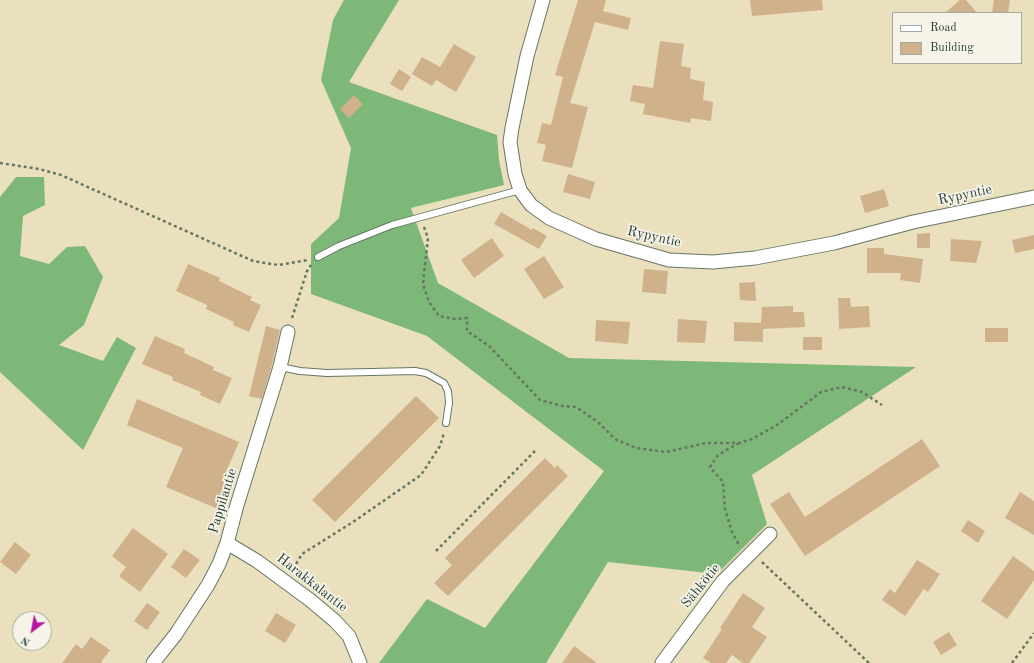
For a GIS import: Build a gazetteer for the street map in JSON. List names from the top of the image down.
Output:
{
  "streets": {
    "street": [
      "Rypyntie",
      "Pappilantie",
      "Harakkalantie",
      "Sähkötie"
    ]
  },
  "crossings": [
    ["Pappilantie", "Harakkalantie"]
  ],
  "legend": ["Road", "Building"],
  "north": "bottom left"
}
